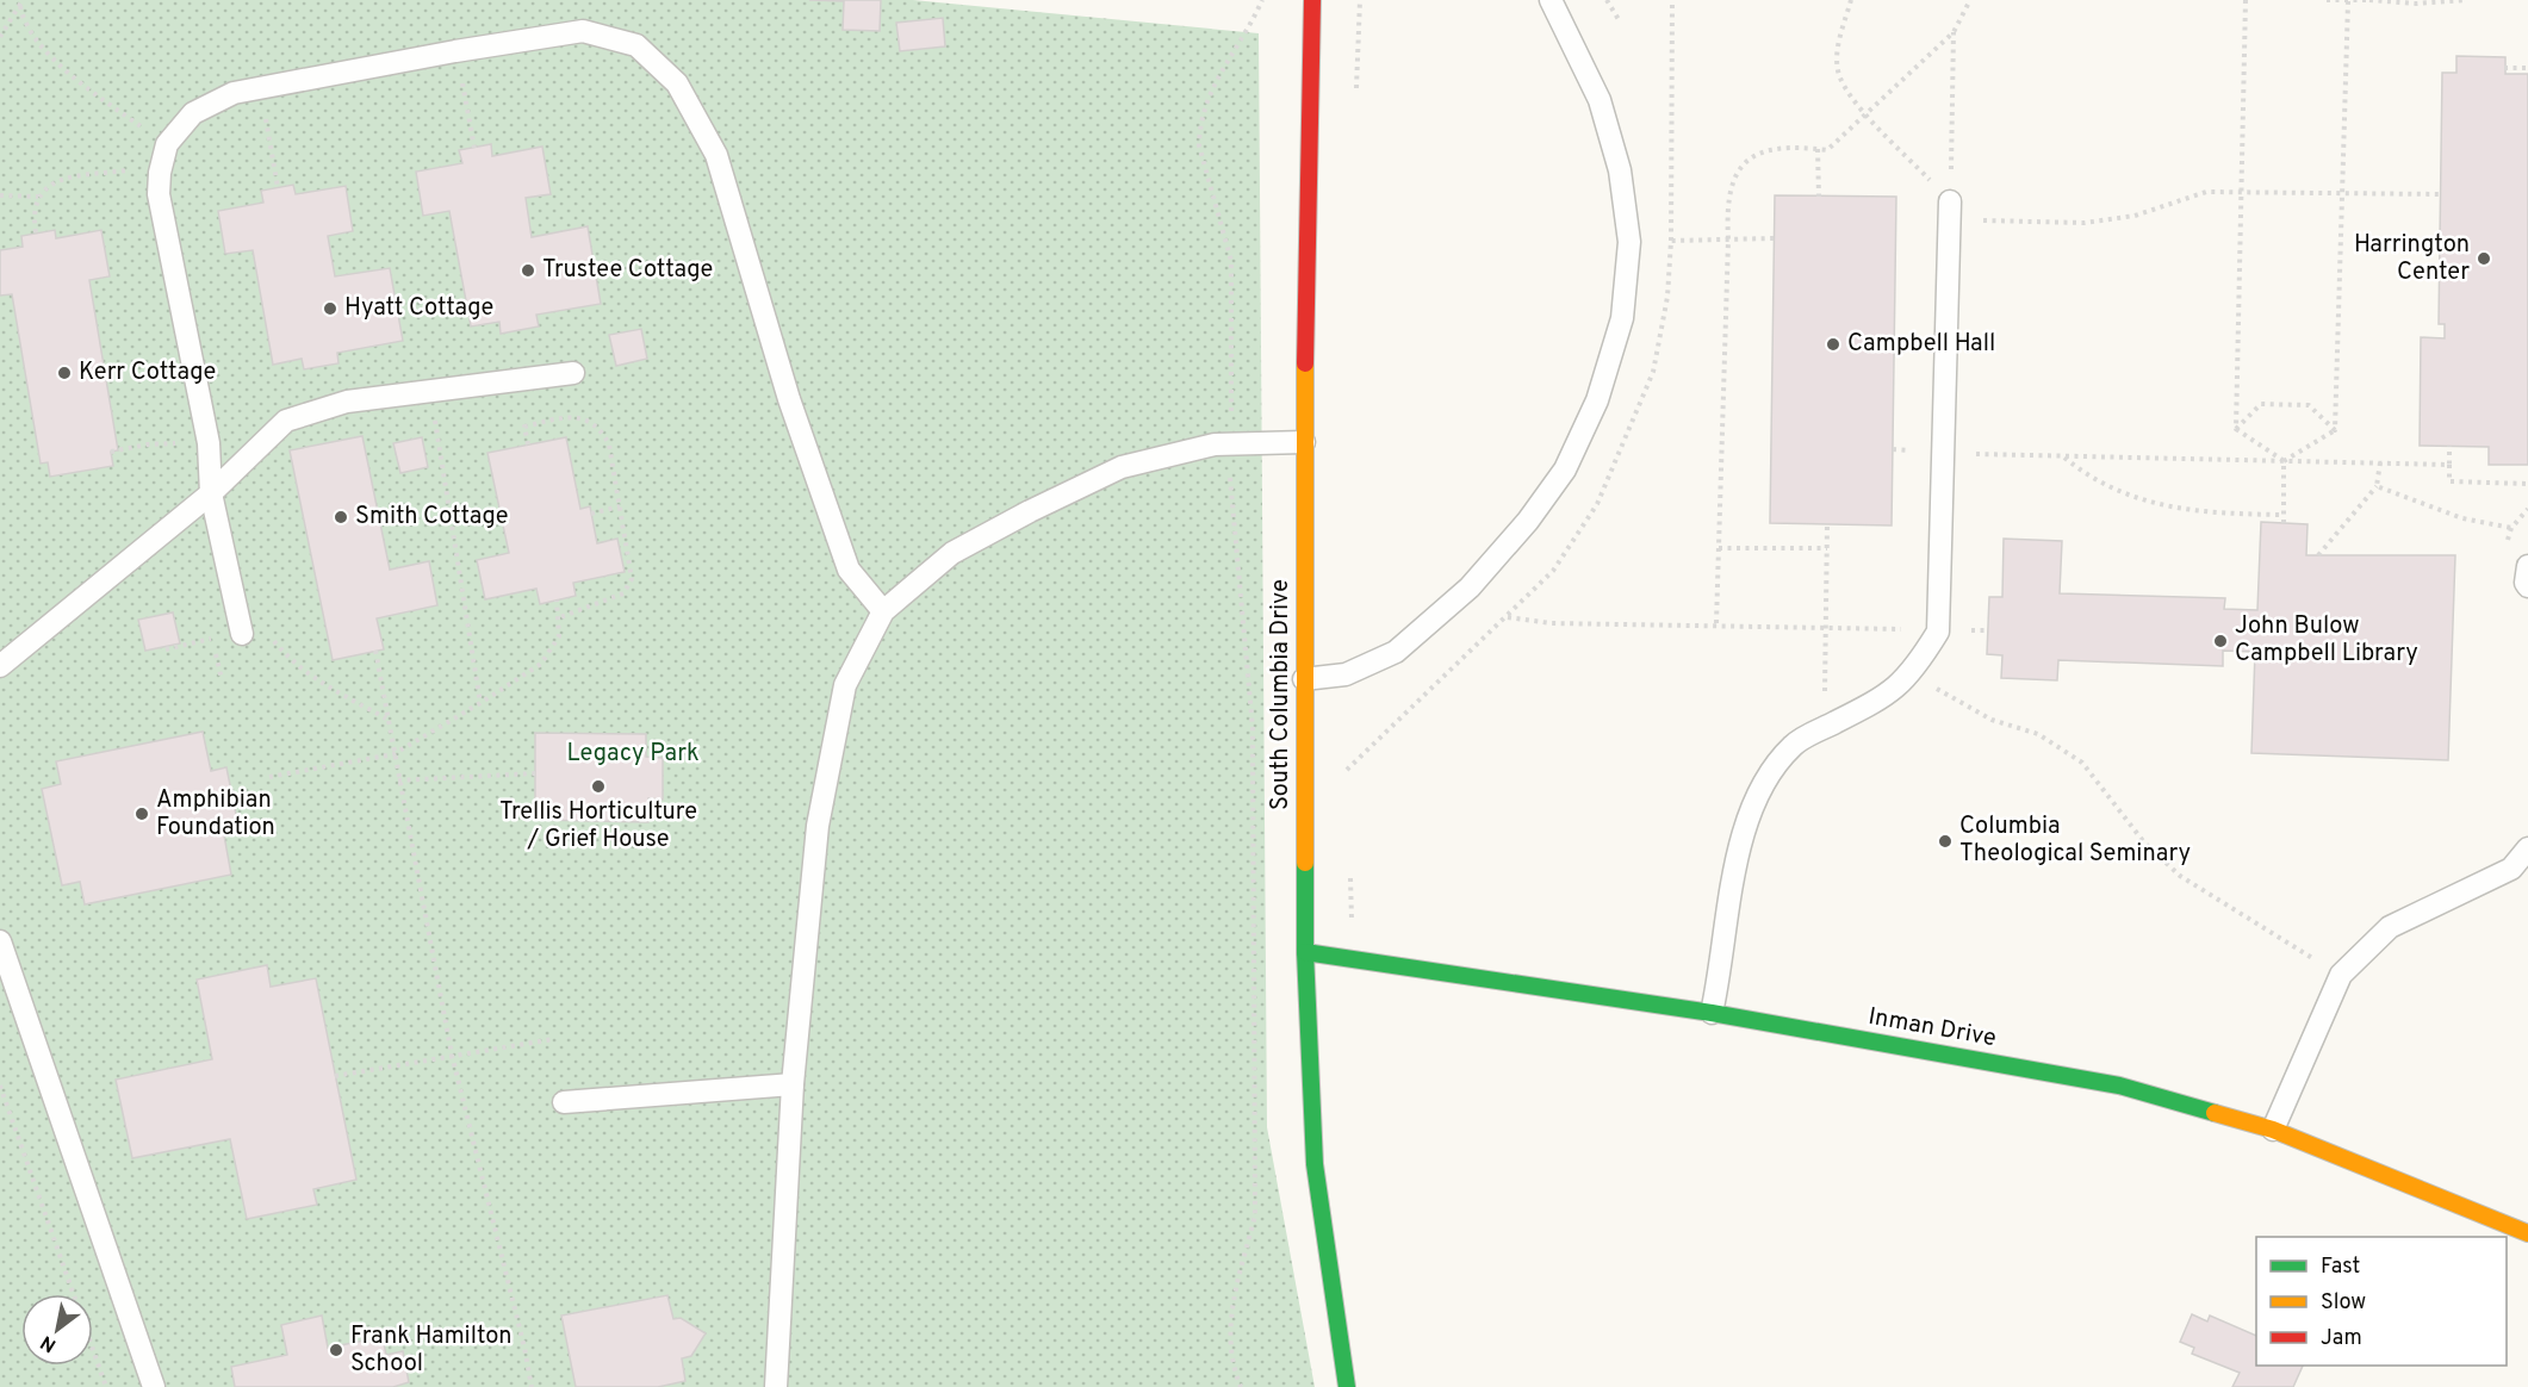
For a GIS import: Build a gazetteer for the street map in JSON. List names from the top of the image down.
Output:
{
  "streets": {
    "main road": ["South Columbia Drive", "Inman Drive"]
  },
  "crossings": [
    ["South Columbia Drive", "Inman Drive"]
  ],
  "parks": ["Legacy Park"],
  "places": [
    "Harrington Center",
    "Trustee Cottage",
    "Hyatt Cottage",
    "Campbell Hall",
    "Kerr Cottage",
    "Smith Cottage",
    "John Bulow Campbell Library",
    "Trellis Horticulture / Grief House",
    "Amphibian Foundation",
    "Columbia Theological Seminary",
    "Frank Hamilton School"
  ],
  "legend": ["Fast", "Slow", "Jam"],
  "north": "bottom left"
}
